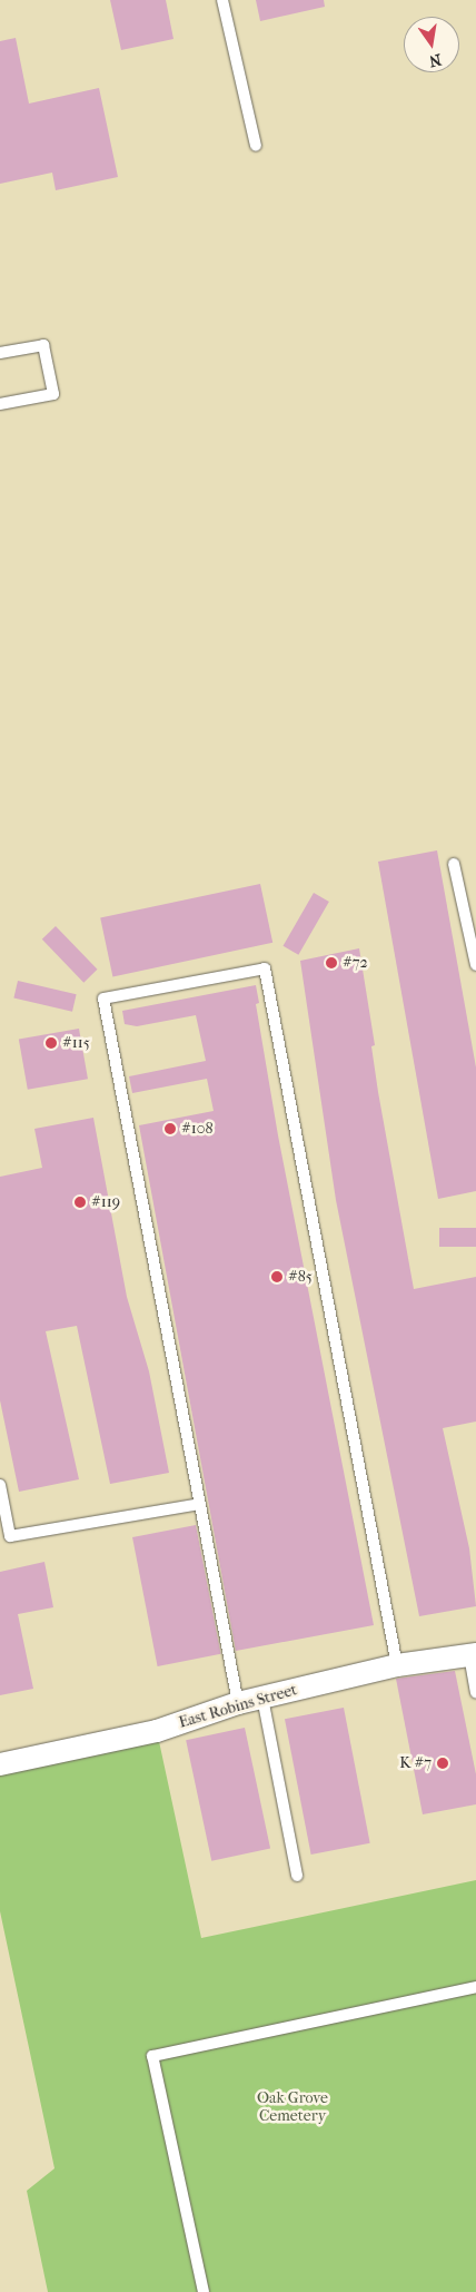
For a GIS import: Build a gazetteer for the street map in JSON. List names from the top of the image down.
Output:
{
  "streets": {
    "street": ["East Robins Street"]
  },
  "parks": ["Oak Grove Cemetery"],
  "places": [
    "#72",
    "#115",
    "#108",
    "#119",
    "#85",
    "K #7"
  ],
  "north": "bottom"
}
